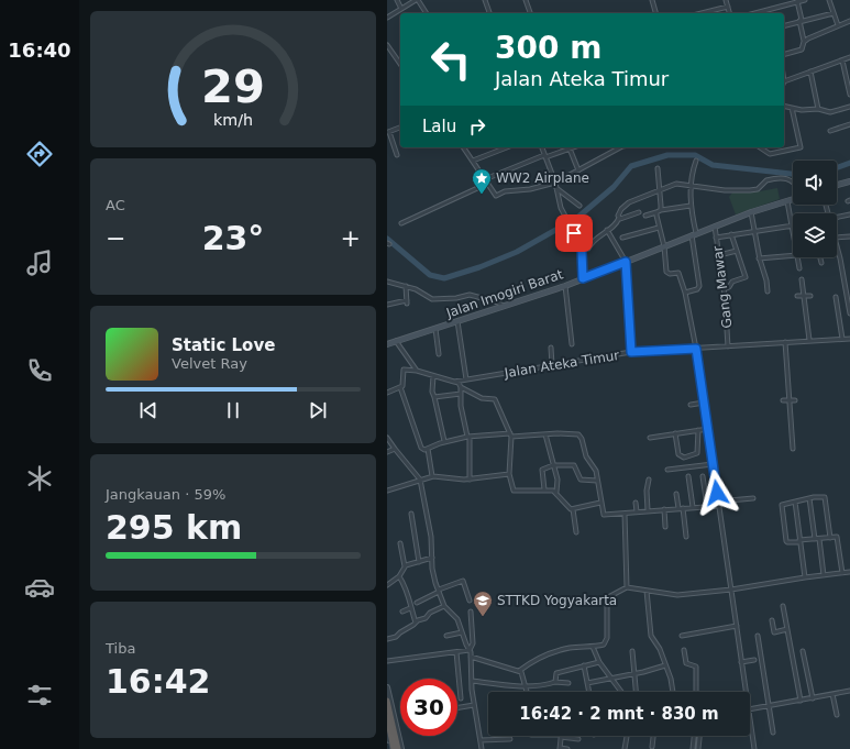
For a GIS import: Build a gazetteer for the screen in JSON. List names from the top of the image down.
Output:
{
  "streets": {
    "main road": ["Jalan Imogiri Barat"],
    "street": ["Gang Mawar", "Jalan Ateka Timur"]
  },
  "crossings": [
    ["Gang Mawar", "Jalan Imogiri Barat"],
    ["Gang Mawar", "Jalan Ateka Timur"]
  ],
  "places": {
    "place": ["WW2 Airplane"],
    "school or university": ["STTKD Yogyakarta"]
  },
  "page": {
    "tabs": "16:40",
    "turn": ["300 m", "Jalan Ateka Timur"],
    "then": "Lalu",
    "tile": [
      "AC",
      ["Jangkauan · 59%", "295 km"],
      ["Tiba", "16:42"]
    ],
    "heat": ["−", "23°", "+"],
    "song": ["Static Love", "Velvet Ray"],
    "limit": "30",
    "trip": "16:42 · 2 mnt · 830 m",
    "gauge": ["29", "km/h"]
  }
}
